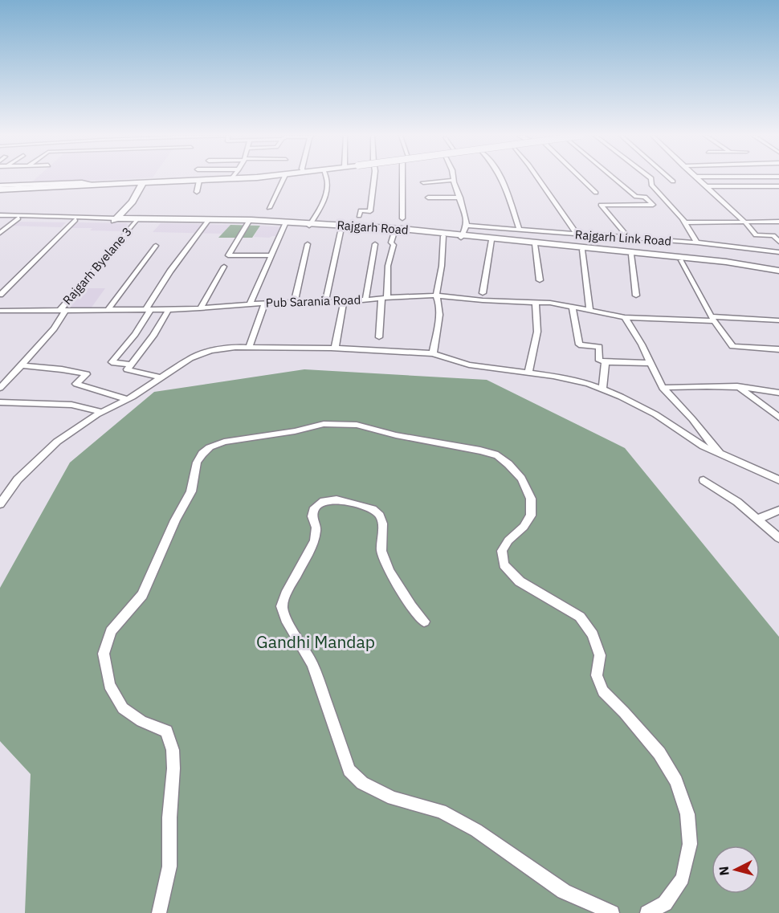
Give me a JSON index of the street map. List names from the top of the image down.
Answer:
{
  "streets": {
    "main road": ["Rajgarh Road"],
    "street": ["Rajgarh Link Road", "Rajgarh Byelane 3", "Pub Sarania Road"]
  },
  "crossings": [
    ["Rajgarh Road", "Rajgarh Byelane 3"],
    ["Rajgarh Byelane 3", "Pub Sarania Road"]
  ],
  "parks": ["Gandhi Mandap"],
  "north": "left"
}
